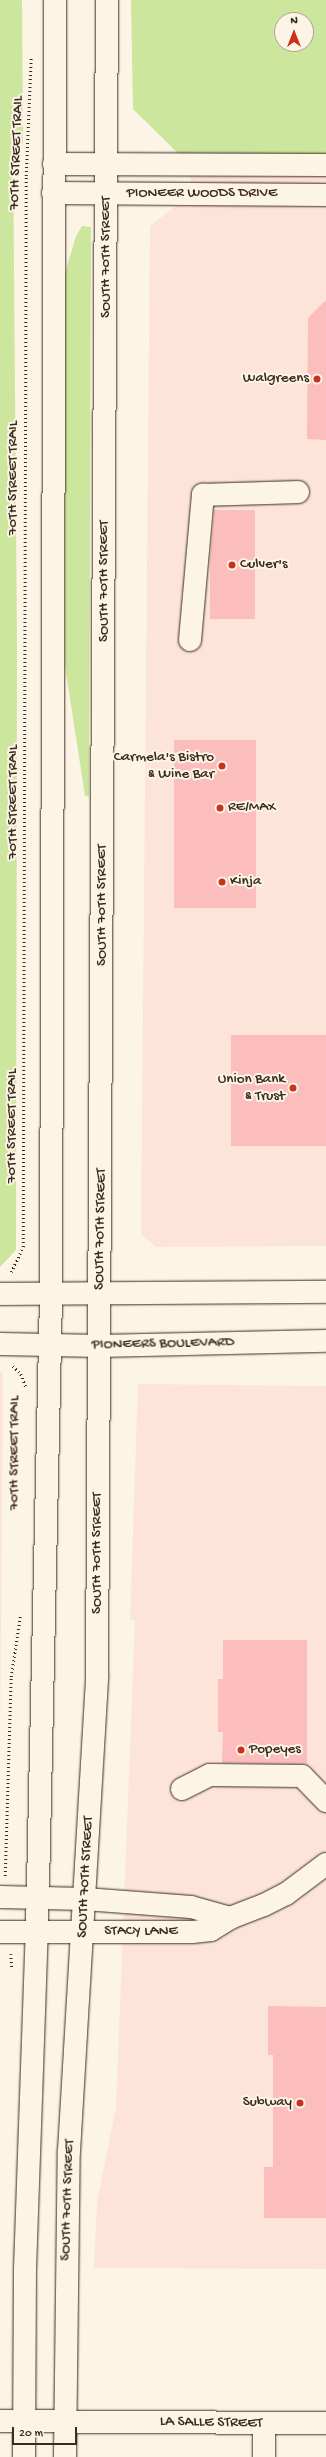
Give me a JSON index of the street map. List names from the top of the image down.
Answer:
{
  "streets": {
    "main road": [
      "PIONEER WOODS DRIVE",
      "SOUTH 70TH STREET",
      "PIONEERS BOULEVARD",
      "STACY LANE",
      "LA SALLE STREET"
    ],
    "path": ["70TH STREET TRAIL"]
  },
  "crossings": [
    ["70TH STREET TRAIL", "PIONEERS BOULEVARD"],
    ["PIONEER WOODS DRIVE", "SOUTH 70TH STREET"],
    ["SOUTH 70TH STREET", "PIONEERS BOULEVARD"],
    ["SOUTH 70TH STREET", "STACY LANE"],
    ["SOUTH 70TH STREET", "LA SALLE STREET"]
  ],
  "places": [
    "Walgreens",
    "Culver's",
    "Carmela's Bistro & Wine Bar",
    "RE/MAX",
    "Kinja",
    "Union Bank & Trust",
    "Popeyes",
    "Subway"
  ],
  "scale_bar": "20 m",
  "north": "top"
}
